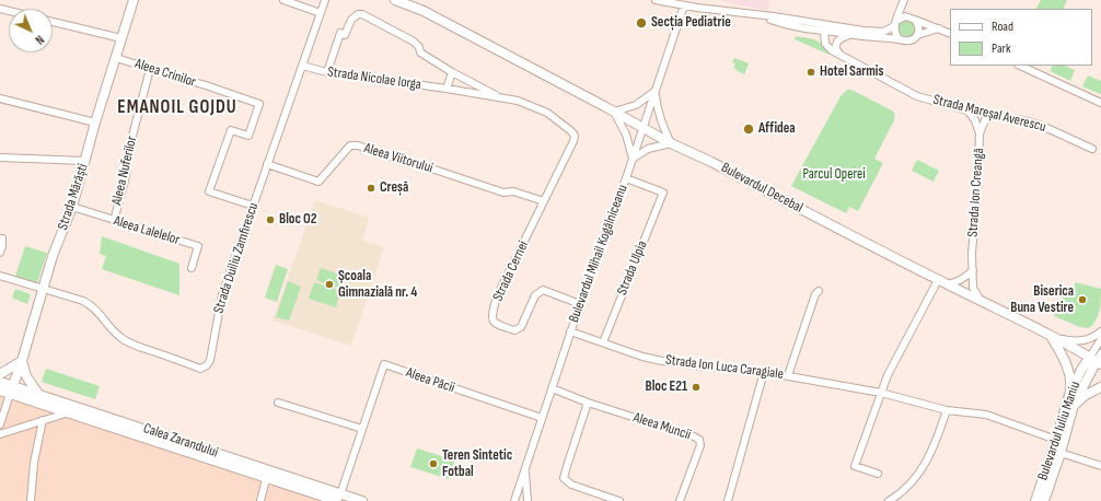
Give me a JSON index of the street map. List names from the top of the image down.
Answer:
{
  "streets": {
    "main road": [
      "Bulevardul Decebal",
      "Strada Mărăști",
      "Bulevardul Iuliu Maniu",
      "Calea Zarandului"
    ],
    "street": [
      "Aleea Crinilor",
      "Strada Nicolae Iorga",
      "Strada Mareșal Averescu",
      "Aleea Viitorului",
      "Aleea Nuferilor",
      "Strada Ion Creangă",
      "Aleea Lalelelor",
      "Bulevardul Mihail Kogălniceanu",
      "Strada Duiliu Zamfirescu",
      "Strada Ulpia",
      "Strada Cernei",
      "Strada Ion Luca Caragiale",
      "Aleea Păcii",
      "Aleea Muncii"
    ]
  },
  "crossings": [
    ["Aleea Crinilor", "Aleea Nuferilor"],
    ["Aleea Crinilor", "Strada Mărăști"],
    ["Aleea Crinilor", "Strada Duiliu Zamfirescu"],
    ["Strada Nicolae Iorga", "Strada Duiliu Zamfirescu"],
    ["Strada Nicolae Iorga", "Strada Cernei"],
    ["Strada Mareșal Averescu", "Strada Ion Creangă"],
    ["Aleea Viitorului", "Strada Duiliu Zamfirescu"],
    ["Aleea Viitorului", "Strada Cernei"],
    ["Aleea Nuferilor", "Aleea Lalelelor"],
    ["Bulevardul Decebal", "Strada Ion Creangă"],
    ["Bulevardul Decebal", "Bulevardul Mihail Kogălniceanu"],
    ["Bulevardul Decebal", "Bulevardul Iuliu Maniu"],
    ["Strada Mărăști", "Aleea Lalelelor"],
    ["Strada Mărăști", "Strada Duiliu Zamfirescu"],
    ["Strada Mărăști", "Calea Zarandului"],
    ["Bulevardul Mihail Kogălniceanu", "Strada Ulpia"],
    ["Bulevardul Mihail Kogălniceanu", "Strada Cernei"],
    ["Bulevardul Mihail Kogălniceanu", "Strada Ion Luca Caragiale"],
    ["Bulevardul Mihail Kogălniceanu", "Aleea Păcii"],
    ["Bulevardul Mihail Kogălniceanu", "Aleea Muncii"],
    ["Strada Ulpia", "Strada Ion Luca Caragiale"],
    ["Strada Ion Luca Caragiale", "Bulevardul Iuliu Maniu"],
    ["Aleea Păcii", "Calea Zarandului"]
  ],
  "districts": ["EMANOIL GOJDU"],
  "parks": ["Parcul Operei"],
  "places": [
    "Secția Pediatrie",
    "Hotel Sarmis",
    "Affidea",
    "Creșă",
    "Bloc O2",
    "Școala Gimnazială nr. 4",
    "Biserica Buna Vestire",
    "Bloc E21",
    "Teren Sintetic Fotbal"
  ],
  "legend": ["Road", "Park"],
  "north": "bottom right"
}
